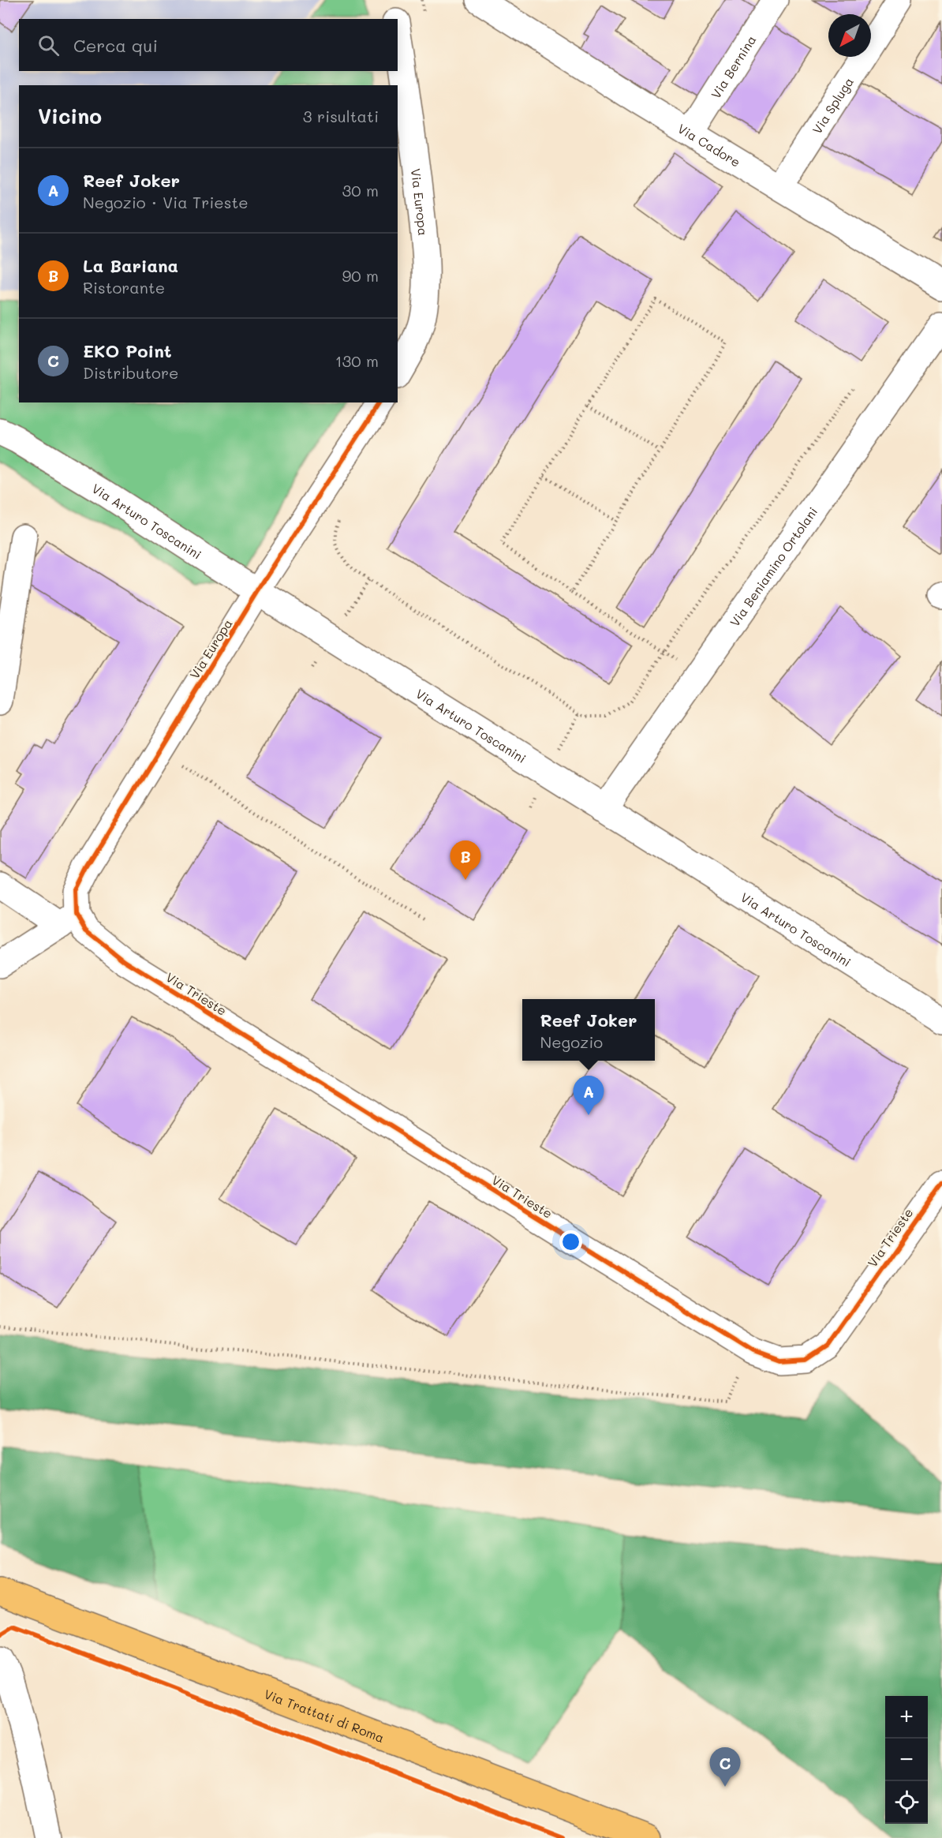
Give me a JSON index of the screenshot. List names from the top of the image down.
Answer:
{
  "streets": {
    "main road": ["Via Trattati di Roma"],
    "street": [
      "Via Bernina",
      "Via Spluga",
      "Via Cadore",
      "Via Europa",
      "Via Arturo Toscanini",
      "Via Beniamino Ortolani",
      "Via Trieste"
    ]
  },
  "crossings": [
    ["Via Bernina", "Via Cadore"],
    ["Via Spluga", "Via Cadore"],
    ["Via Europa", "Via Arturo Toscanini"],
    ["Via Europa", "Via Trieste"],
    ["Via Arturo Toscanini", "Via Beniamino Ortolani"]
  ],
  "north": "bottom left",
  "page": {
    "search": "Cerca qui",
    "heading": ["Vicino", "3 risultati"],
    "list": [
      {
        "mark": "A",
        "name": "Reef Joker",
        "note": "Negozio · Via Trieste",
        "value": "30 m"
      },
      {
        "mark": "B",
        "name": "La Bariana",
        "note": "Ristorante",
        "value": "90 m"
      },
      {
        "mark": "C",
        "name": "EKO Point",
        "note": "Distributore",
        "value": "130 m"
      }
    ],
    "pins": ["B", "A", "C"],
    "popup": ["Reef Joker", "Negozio"],
    "map_buttons": ["+", "−"]
  }
}
